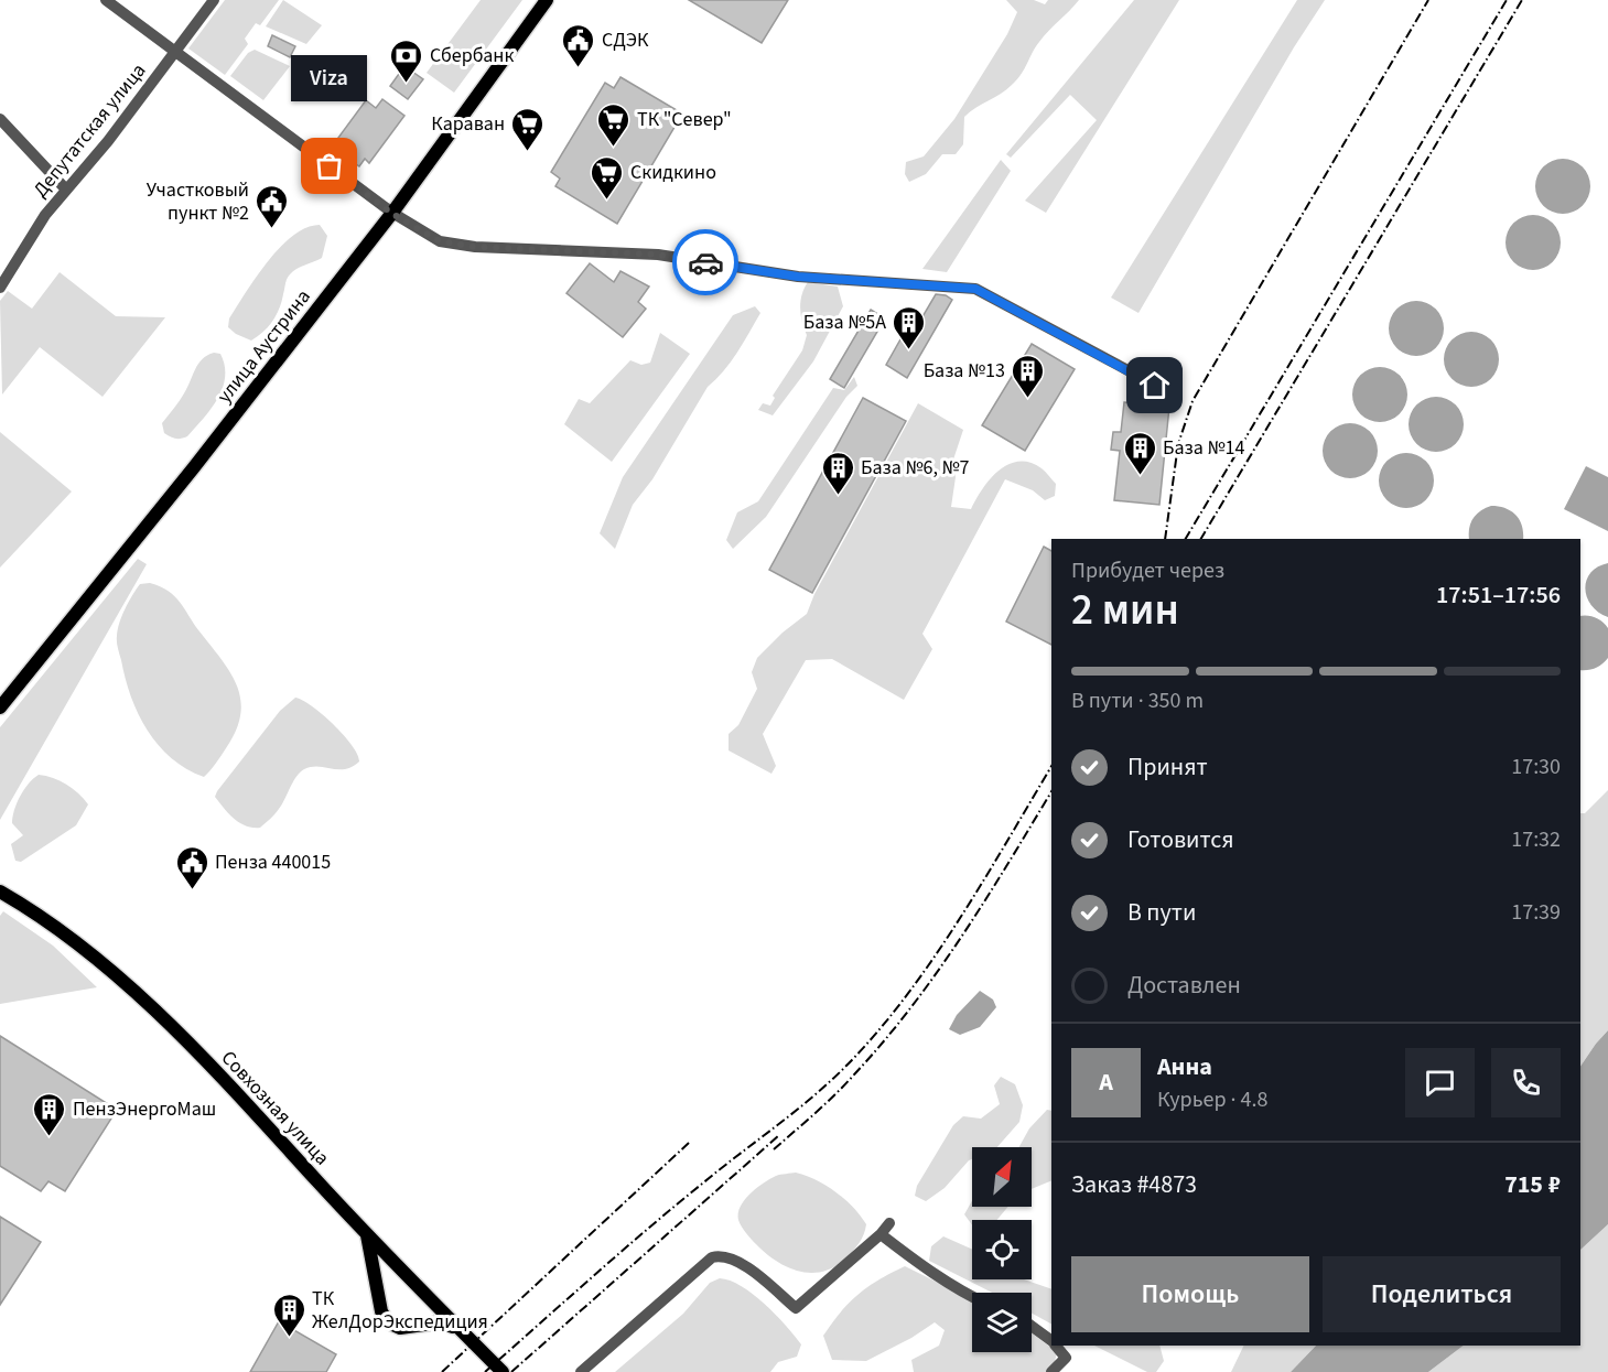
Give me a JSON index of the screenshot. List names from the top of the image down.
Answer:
{
  "streets": {
    "main road": ["улица Аустрина", "Совхозная улица"],
    "street": ["Депутатская улица"]
  },
  "places": {
    "public building": ["СДЭК", "Участковый пункт №2", "Пенза 440015"],
    "bank": ["Сбербанк"],
    "supermarket": ["ТК \"Север\"", "Караван", "Скидкино"],
    "other": ["Viza"],
    "building": [
      "База №5А",
      "База №13",
      "База №14",
      "База №6, №7",
      "ПензЭнергоМаш",
      "ТК ЖелДорЭкспедиция"
    ]
  },
  "north": "top right",
  "page": {
    "bubble": "Viza",
    "heading": ["2 мин", "Прибудет через", "17:51–17:56"],
    "panel": [
      "Анна",
      "Курьер · 4.8",
      "Заказ #4873",
      "715 ₽"
    ],
    "bar": "В пути · 350 m",
    "list": [
      ["Принят", "17:30"],
      ["Готовится", "17:32"],
      ["В пути", "17:39"],
      "Доставлен"
    ],
    "round": "А",
    "buttons": ["Помощь", "Поделиться"]
  }
}
